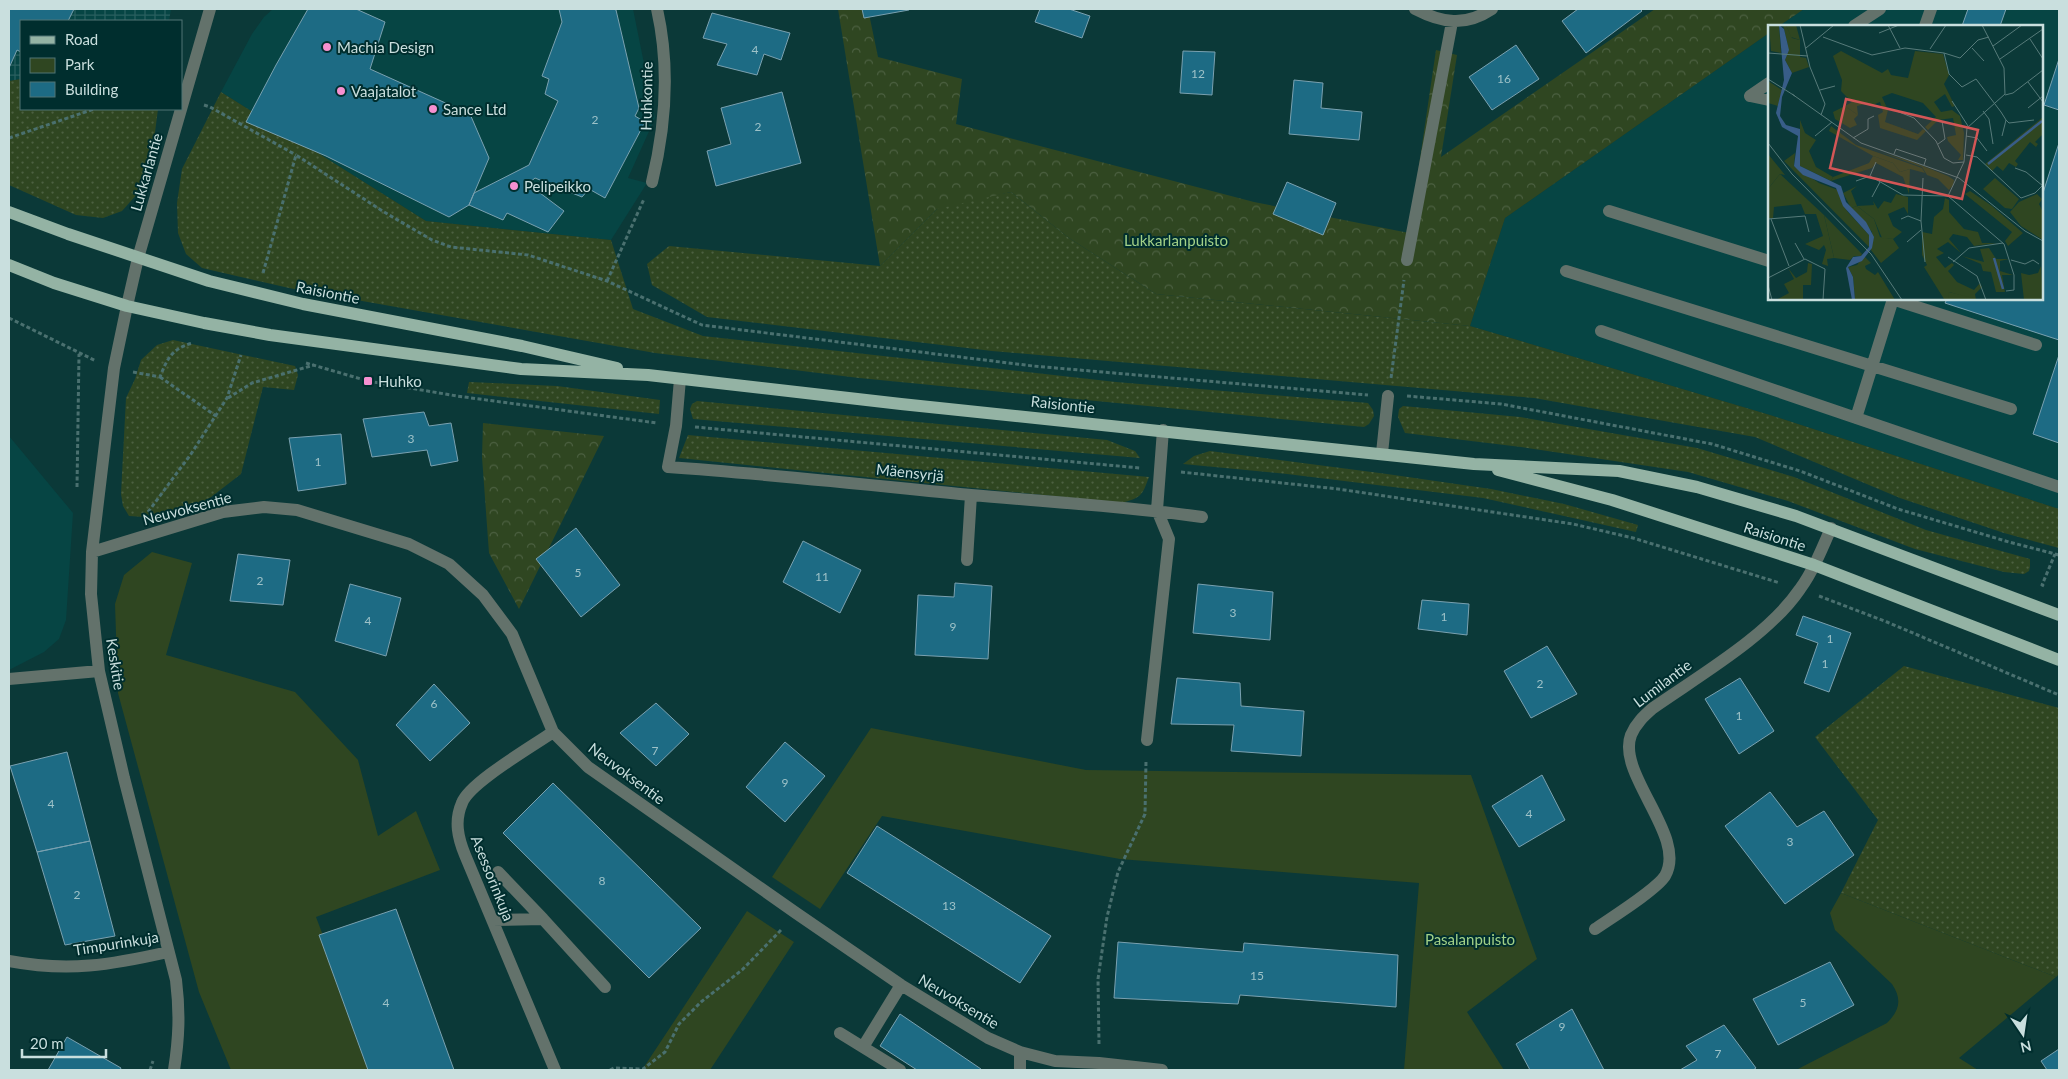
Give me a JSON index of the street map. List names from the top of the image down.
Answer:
{
  "streets": {
    "main road": ["Raisiontie"],
    "street": [
      "Huhkontie",
      "Lukkarlantie",
      "Mäensyrjä",
      "Neuvoksentie",
      "Keskitie",
      "Lumilantie",
      "Asessorinkuja",
      "Timpurinkuja"
    ]
  },
  "crossings": [
    ["Lukkarlantie", "Raisiontie"],
    ["Lukkarlantie", "Keskitie"],
    ["Raisiontie", "Mäensyrjä"],
    ["Raisiontie", "Keskitie"],
    ["Raisiontie", "Lumilantie"],
    ["Neuvoksentie", "Keskitie"],
    ["Neuvoksentie", "Asessorinkuja"],
    ["Keskitie", "Timpurinkuja"]
  ],
  "parks": ["Lukkarlanpuisto", "Pasalanpuisto"],
  "places": {
    "other": [
      "Machia Design",
      "Vaajatalot",
      "Sance Ltd",
      "Pelipeikko"
    ],
    "transit": ["Huhko"]
  },
  "house_numbers": [
    "4",
    "12",
    "16",
    "2",
    "2",
    "3",
    "1",
    "5",
    "11",
    "2",
    "3",
    "1",
    "4",
    "9",
    "1",
    "1",
    "2",
    "6",
    "1",
    "7",
    "9",
    "4",
    "4",
    "3",
    "8",
    "2",
    "13",
    "15",
    "4",
    "5",
    "9",
    "7"
  ],
  "legend": ["Road", "Park", "Building"],
  "scale_bar": "20 m",
  "north": "bottom"
}
